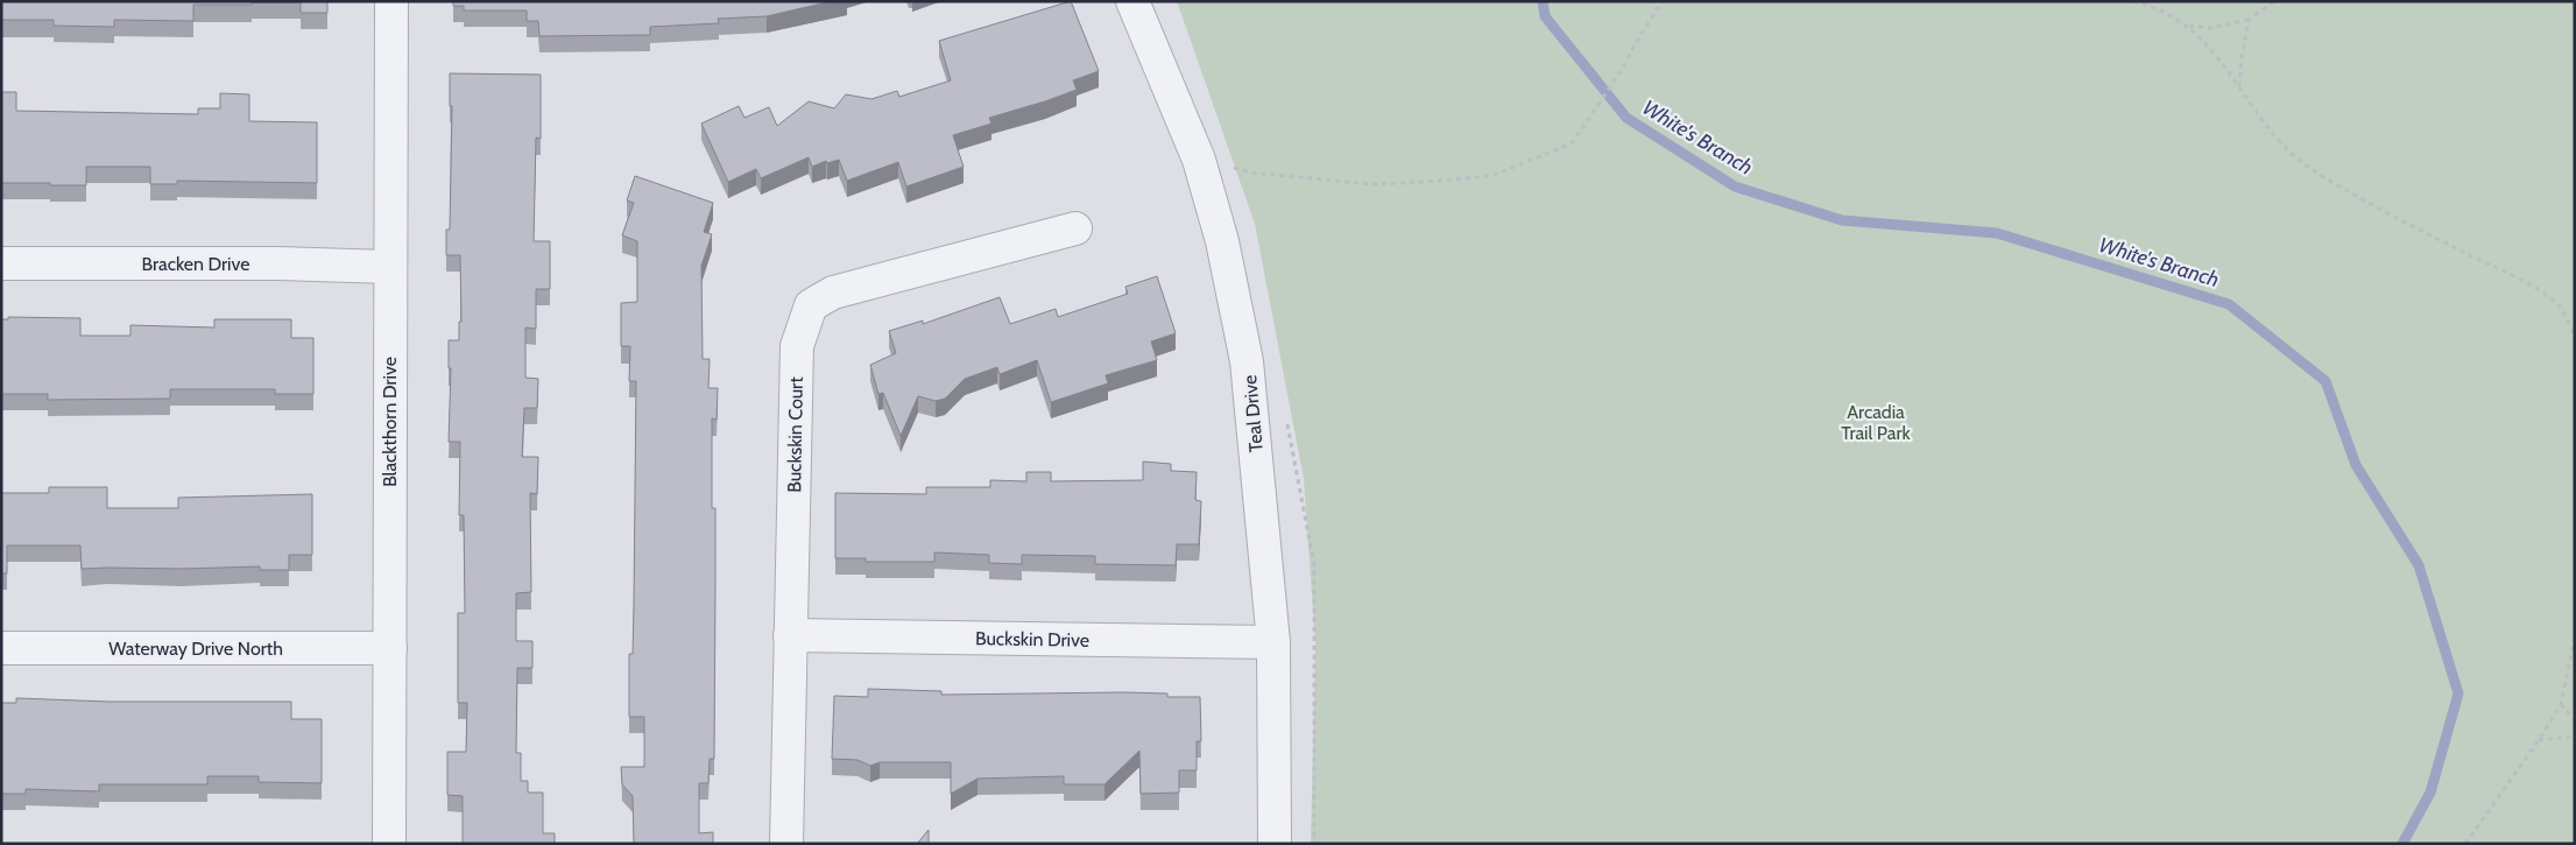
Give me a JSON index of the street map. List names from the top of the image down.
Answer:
{
  "streets": {
    "street": [
      "Bracken Drive",
      "Teal Drive",
      "Blackthorn Drive",
      "Buckskin Court",
      "Buckskin Drive",
      "Waterway Drive North"
    ]
  },
  "crossings": [
    ["Bracken Drive", "Blackthorn Drive"],
    ["Teal Drive", "Buckskin Drive"],
    ["Blackthorn Drive", "Waterway Drive North"],
    ["Buckskin Court", "Buckskin Drive"]
  ],
  "water": ["White's Branch"],
  "parks": ["Arcadia Trail Park"]
}
